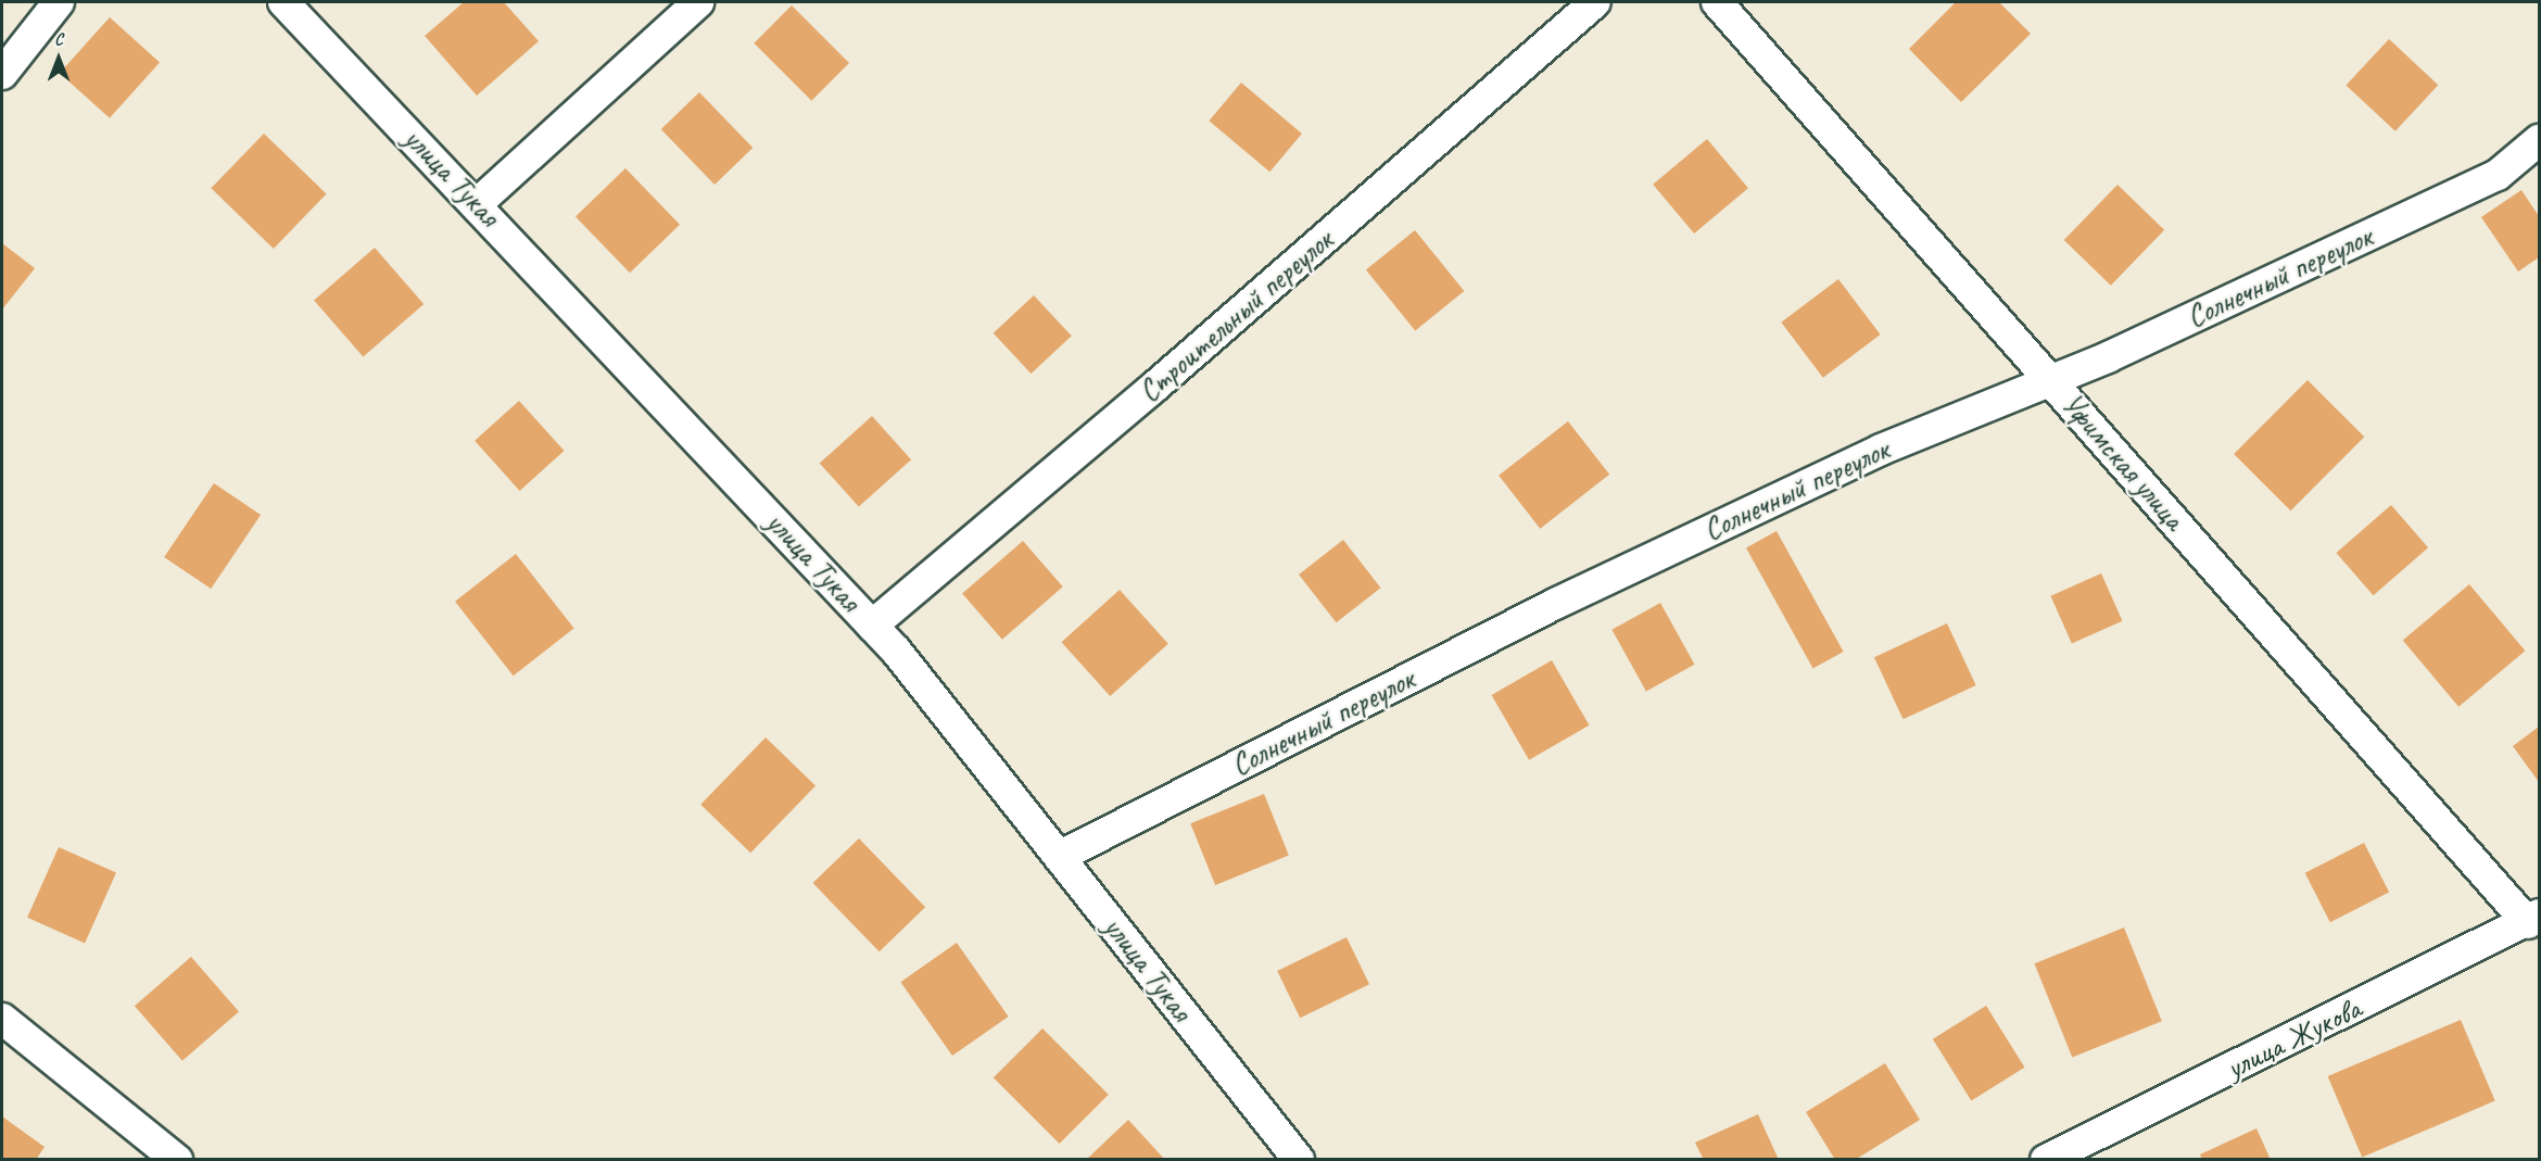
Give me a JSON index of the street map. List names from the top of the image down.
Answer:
{
  "streets": {
    "street": [
      "улица Тукая",
      "Солнечный переулок",
      "Строительный переулок",
      "Уфимская улица",
      "улица Жукова"
    ]
  },
  "crossings": [
    ["улица Тукая", "Солнечный переулок"],
    ["улица Тукая", "Строительный переулок"],
    ["Солнечный переулок", "Уфимская улица"],
    ["Уфимская улица", "улица Жукова"]
  ],
  "north": "top"
}
